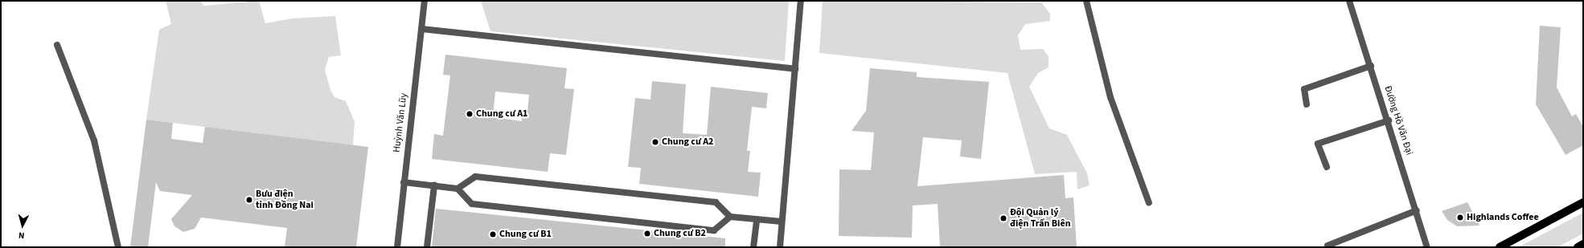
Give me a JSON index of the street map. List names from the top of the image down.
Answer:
{
  "streets": {
    "street": ["Đường Hồ Văn Đại", "Huỳnh Văn Lũy"]
  },
  "places": [
    "Chung cư A1",
    "Chung cư A2",
    "Bưu điện tỉnh Đồng Nai",
    "Highlands Coffee",
    "Đội Quản lý điện Trấn Biên",
    "Chung cư B2",
    "Chung cư B1"
  ],
  "north": "bottom"
}
